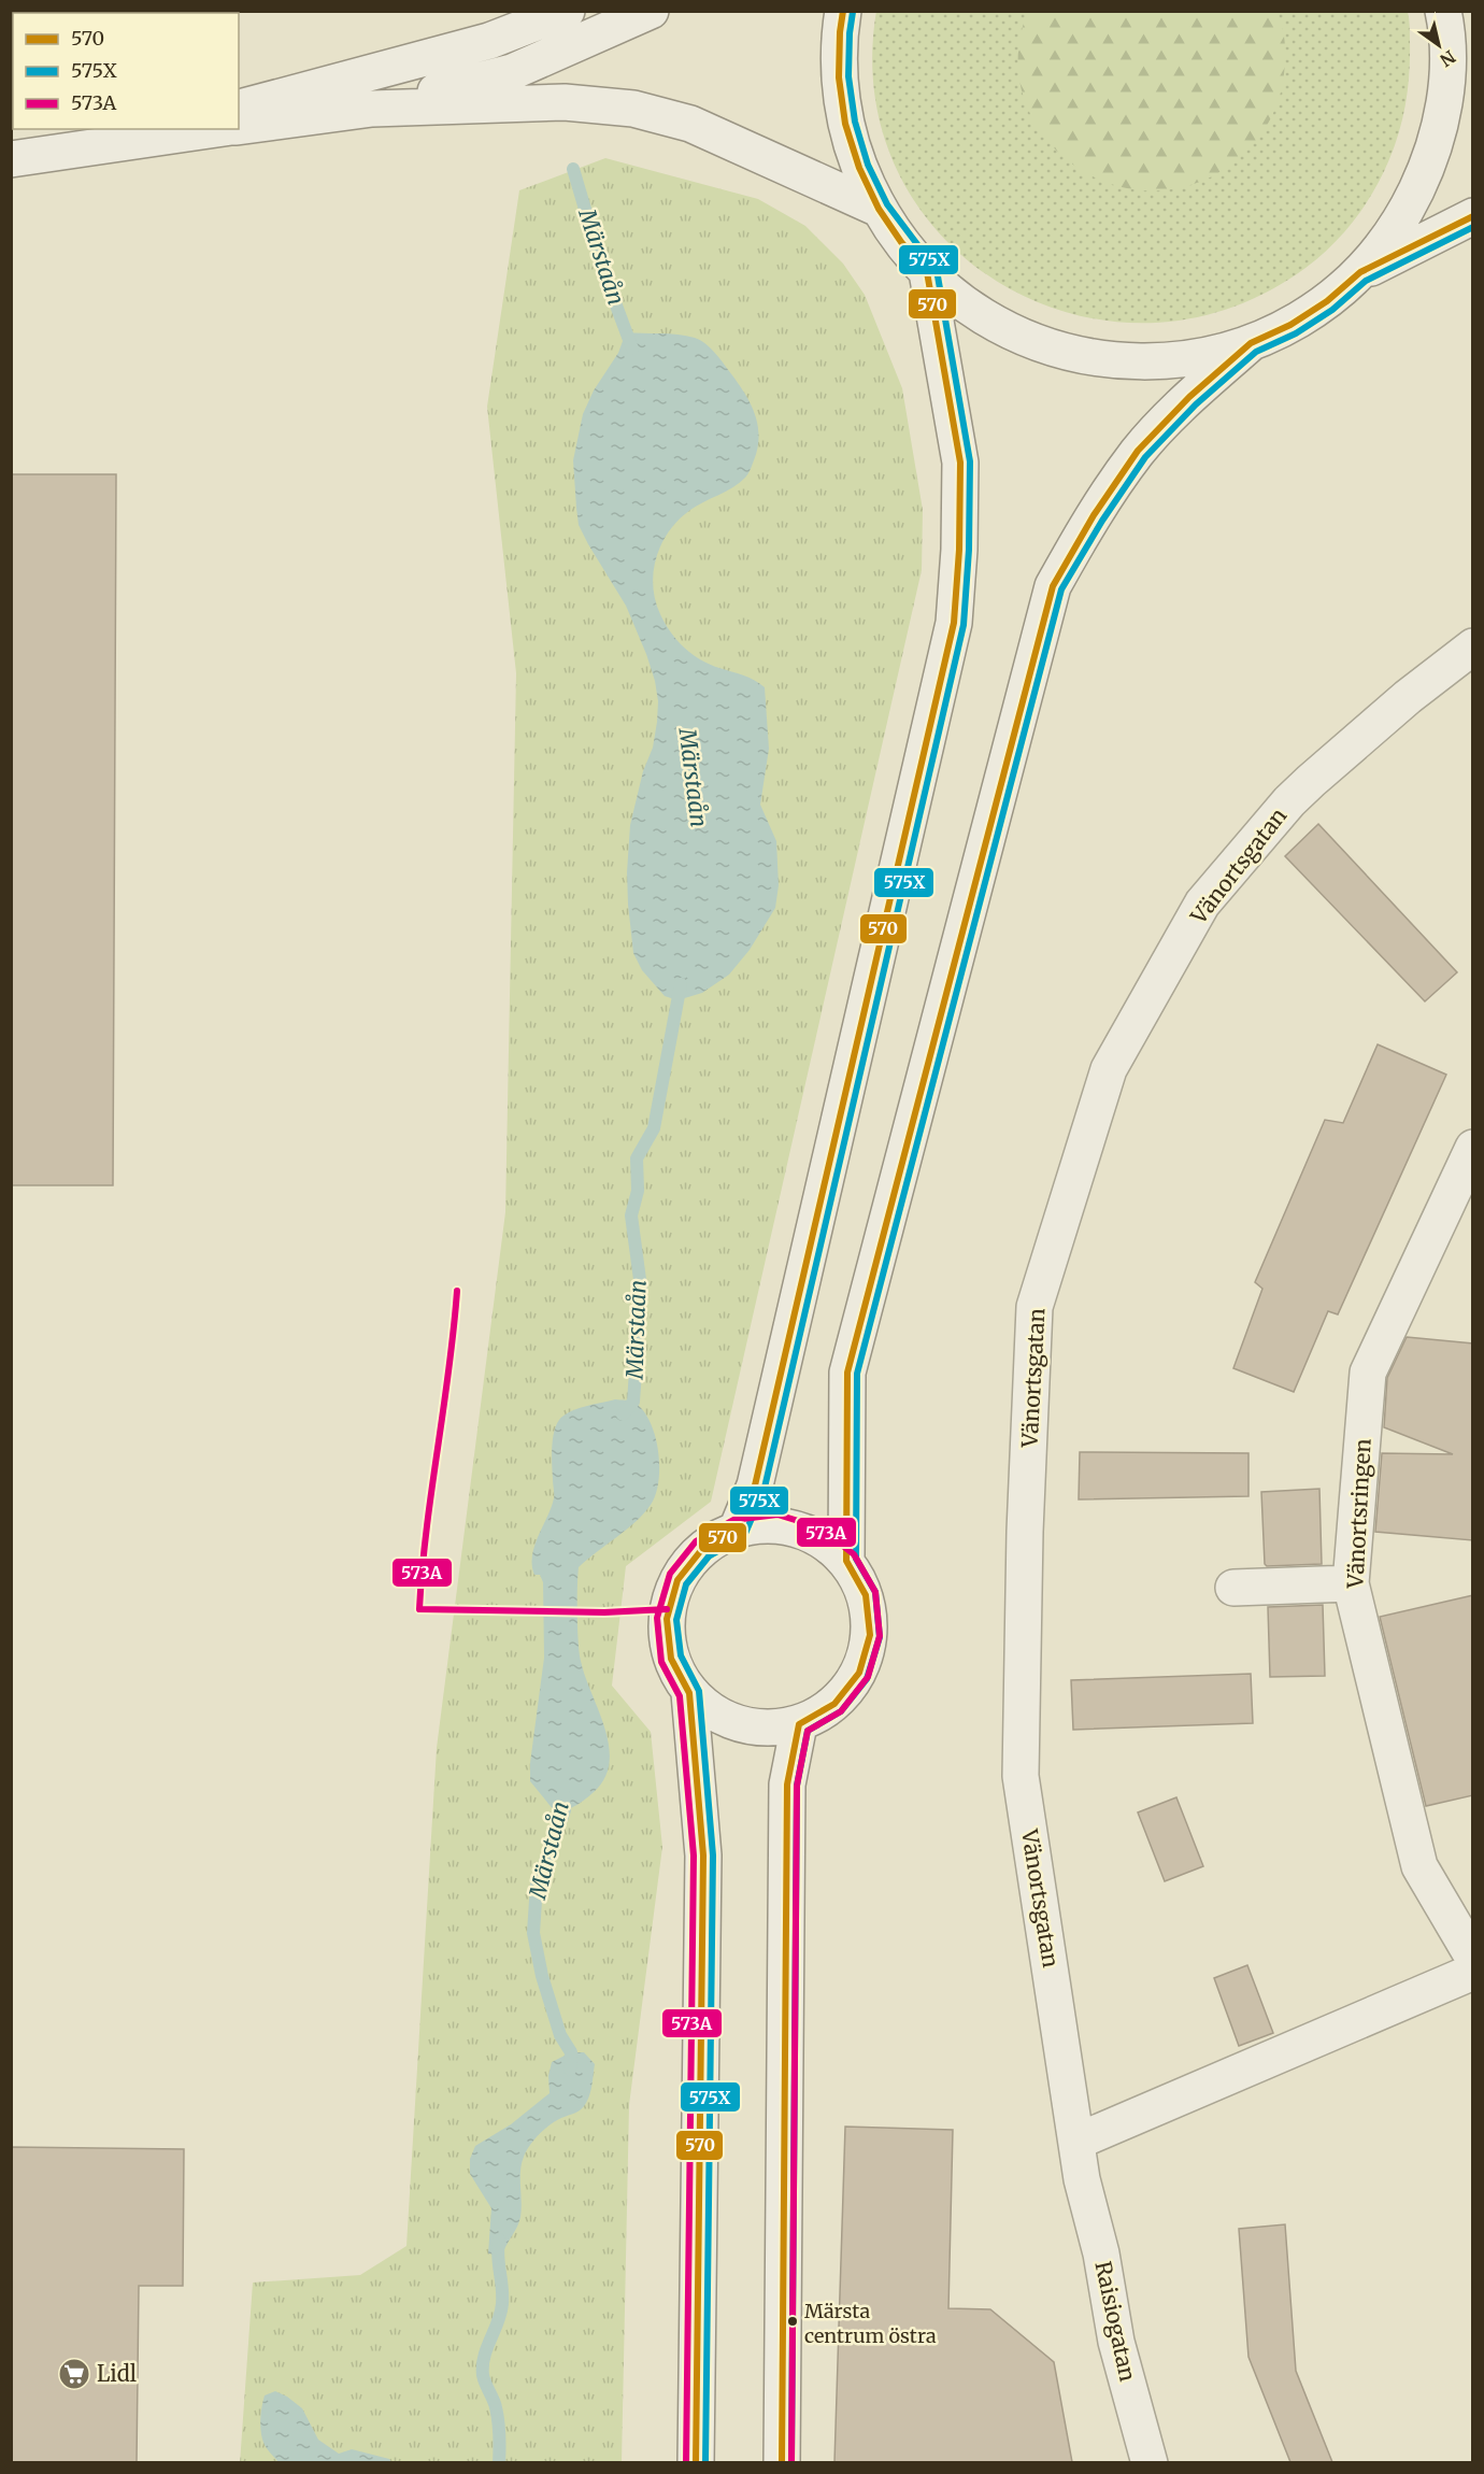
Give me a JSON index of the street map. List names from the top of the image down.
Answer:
{
  "streets": {
    "street": ["Vänortsgatan", "Vänortsringen", "Raisiogatan"]
  },
  "crossings": [
    ["Vänortsgatan", "Raisiogatan"]
  ],
  "water": ["Märstaån"],
  "places": {
    "other": ["Märsta centrum östra"],
    "supermarket": ["Lidl"]
  },
  "lines": ["transit line 570", "transit line 575X", "transit line 573A"],
  "legend": ["570", "575X", "573A"],
  "north": "bottom right"
}
